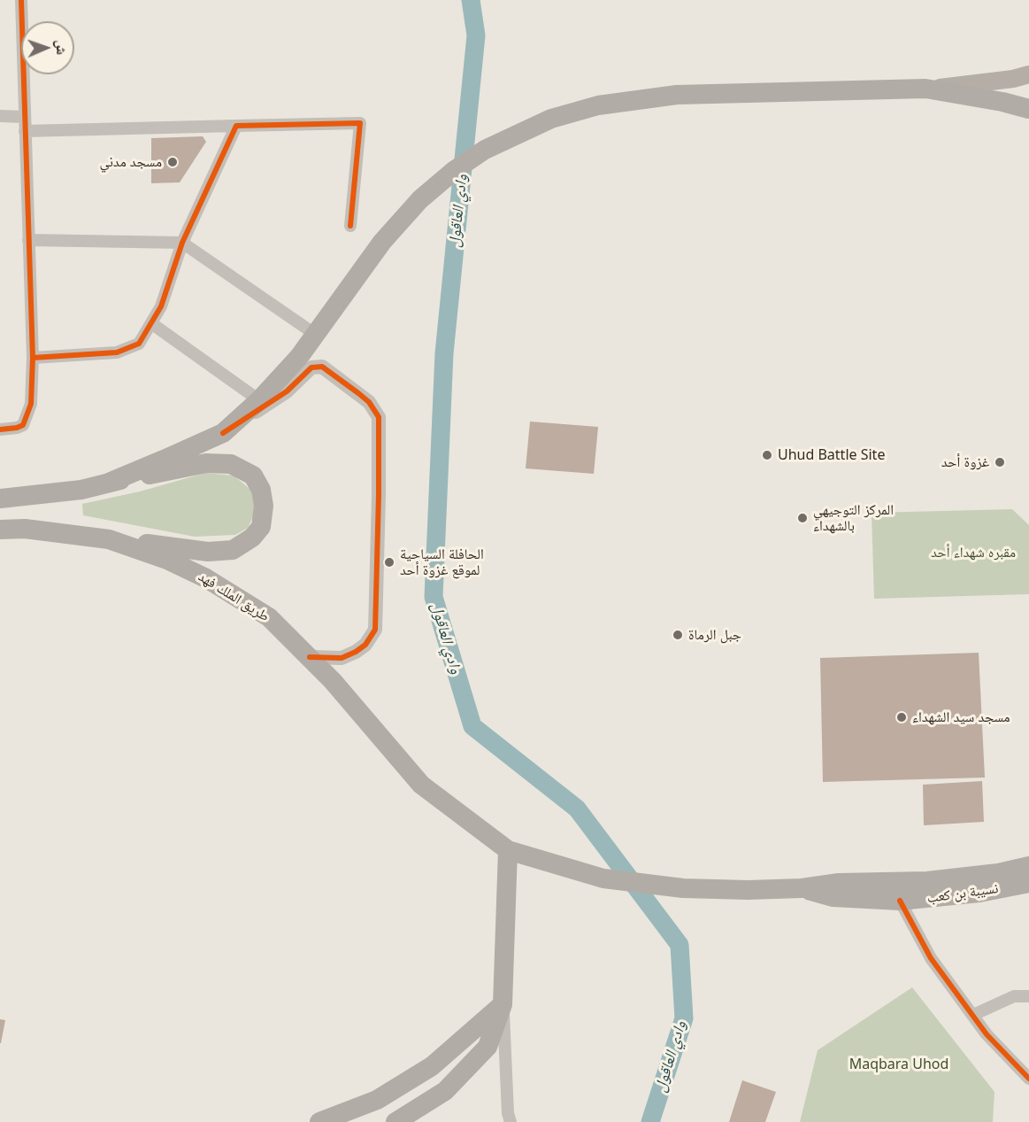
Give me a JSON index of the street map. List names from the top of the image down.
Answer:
{
  "streets": {
    "main road": ["طريق الملك فهد", "نسيبة بن كعب"]
  },
  "crossings": [
    ["طريق الملك فهد", "نسيبة بن كعب"]
  ],
  "water": ["وادي العاقول"],
  "parks": ["مقبره شهداء أحد", "Maqbara Uhod"],
  "places": [
    "مسجد مدني",
    "Uhud Battle Site",
    "غزوة أحد",
    "المركز التوجيهي بالشهداء",
    "الحافلة السياحية لموقع غزوة أحد",
    "جبل الرماة",
    "مسجد سيد الشهداء"
  ],
  "north": "right"
}
